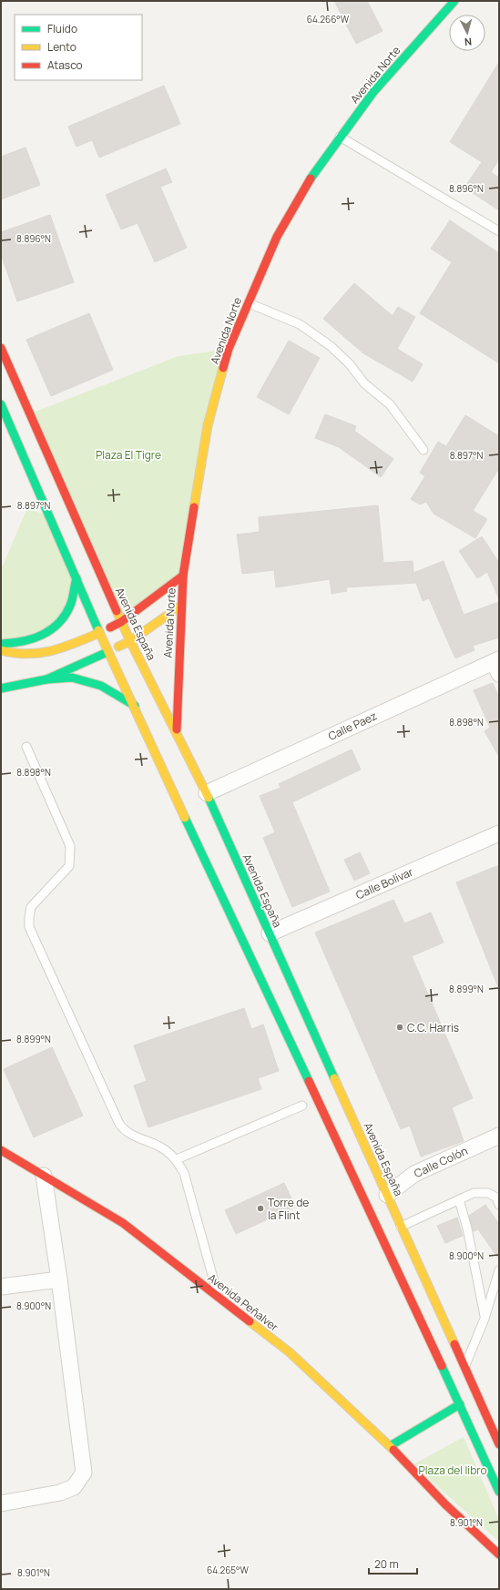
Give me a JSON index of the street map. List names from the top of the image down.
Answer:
{
  "streets": {
    "main road": ["Avenida Norte", "Avenida España", "Avenida Peñalver"],
    "street": ["Calle Paez", "Calle Bolívar", "Calle Colón"]
  },
  "crossings": [
    ["Avenida Norte", "Avenida España"],
    ["Avenida España", "Calle Paez"],
    ["Avenida España", "Calle Bolívar"],
    ["Avenida España", "Calle Colón"]
  ],
  "parks": ["Plaza El Tigre", "Plaza del libro"],
  "places": ["C.C. Harris", "Torre de la Flint"],
  "legend": ["Fluido", "Lento", "Atasco"],
  "scale_bar": "20 m",
  "north": "bottom",
  "coordinates": [
    "64.266°W",
    "8.896°N",
    "8.897°N",
    "8.898°N",
    "8.899°N",
    "8.900°N",
    "8.901°N",
    "64.265°W"
  ]
}
